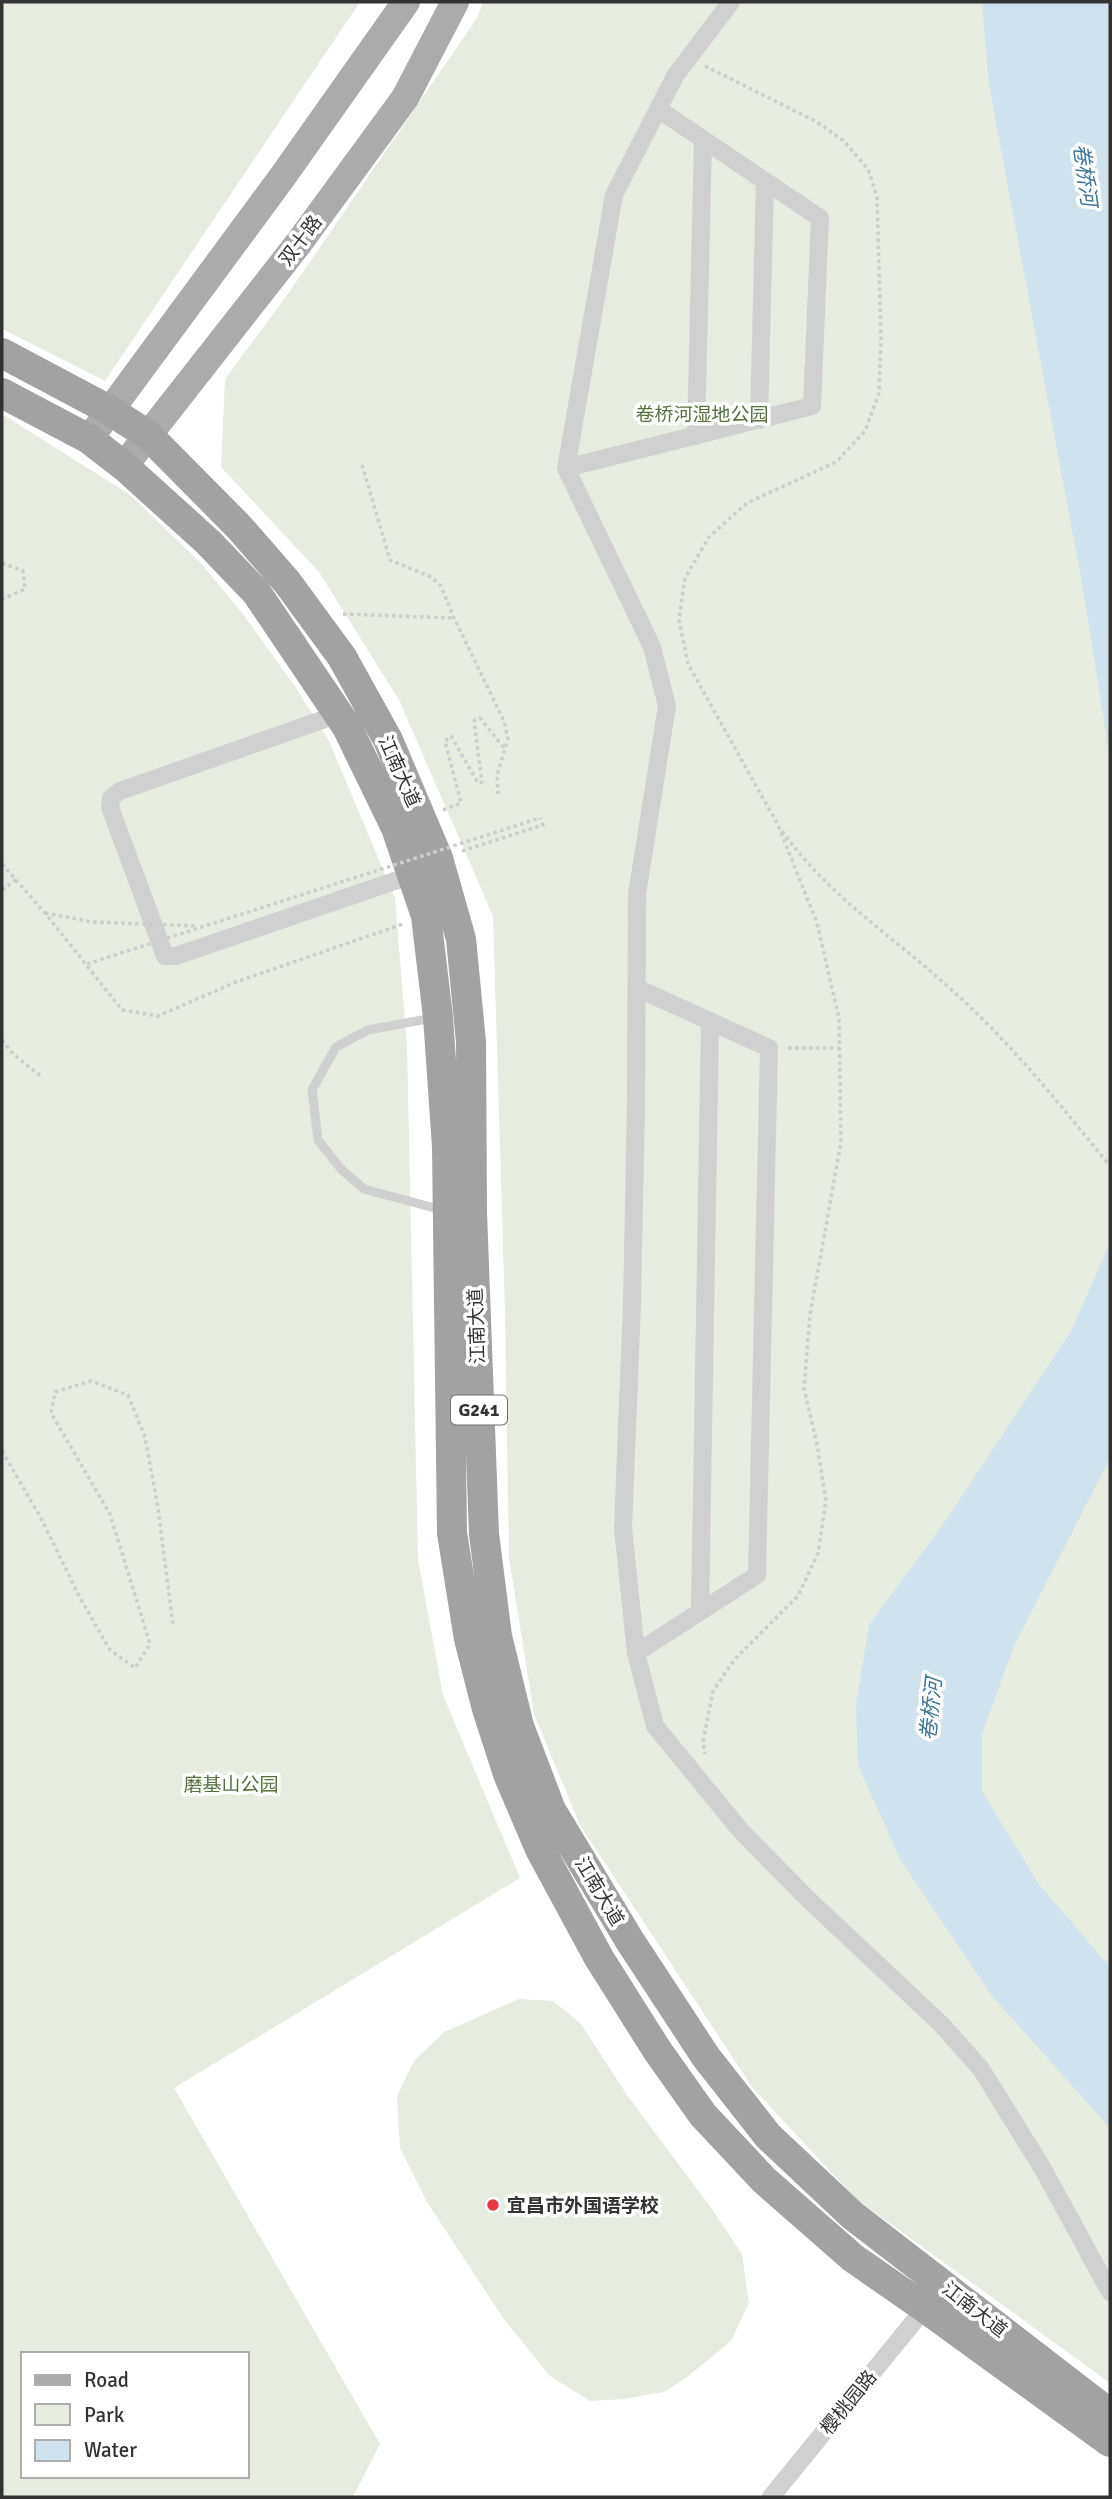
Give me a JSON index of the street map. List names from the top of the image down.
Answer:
{
  "streets": {
    "highway": ["江南大道", "G241"],
    "main road": ["双十路"],
    "street": ["樱桃园路"]
  },
  "crossings": [
    ["双十路", "江南大道"],
    ["江南大道", "樱桃园路"]
  ],
  "water": ["卷桥河"],
  "parks": ["卷桥河湿地公园", "磨基山公园"],
  "places": ["宜昌市外国语学校"],
  "legend": ["Road", "Park", "Water"]
}
